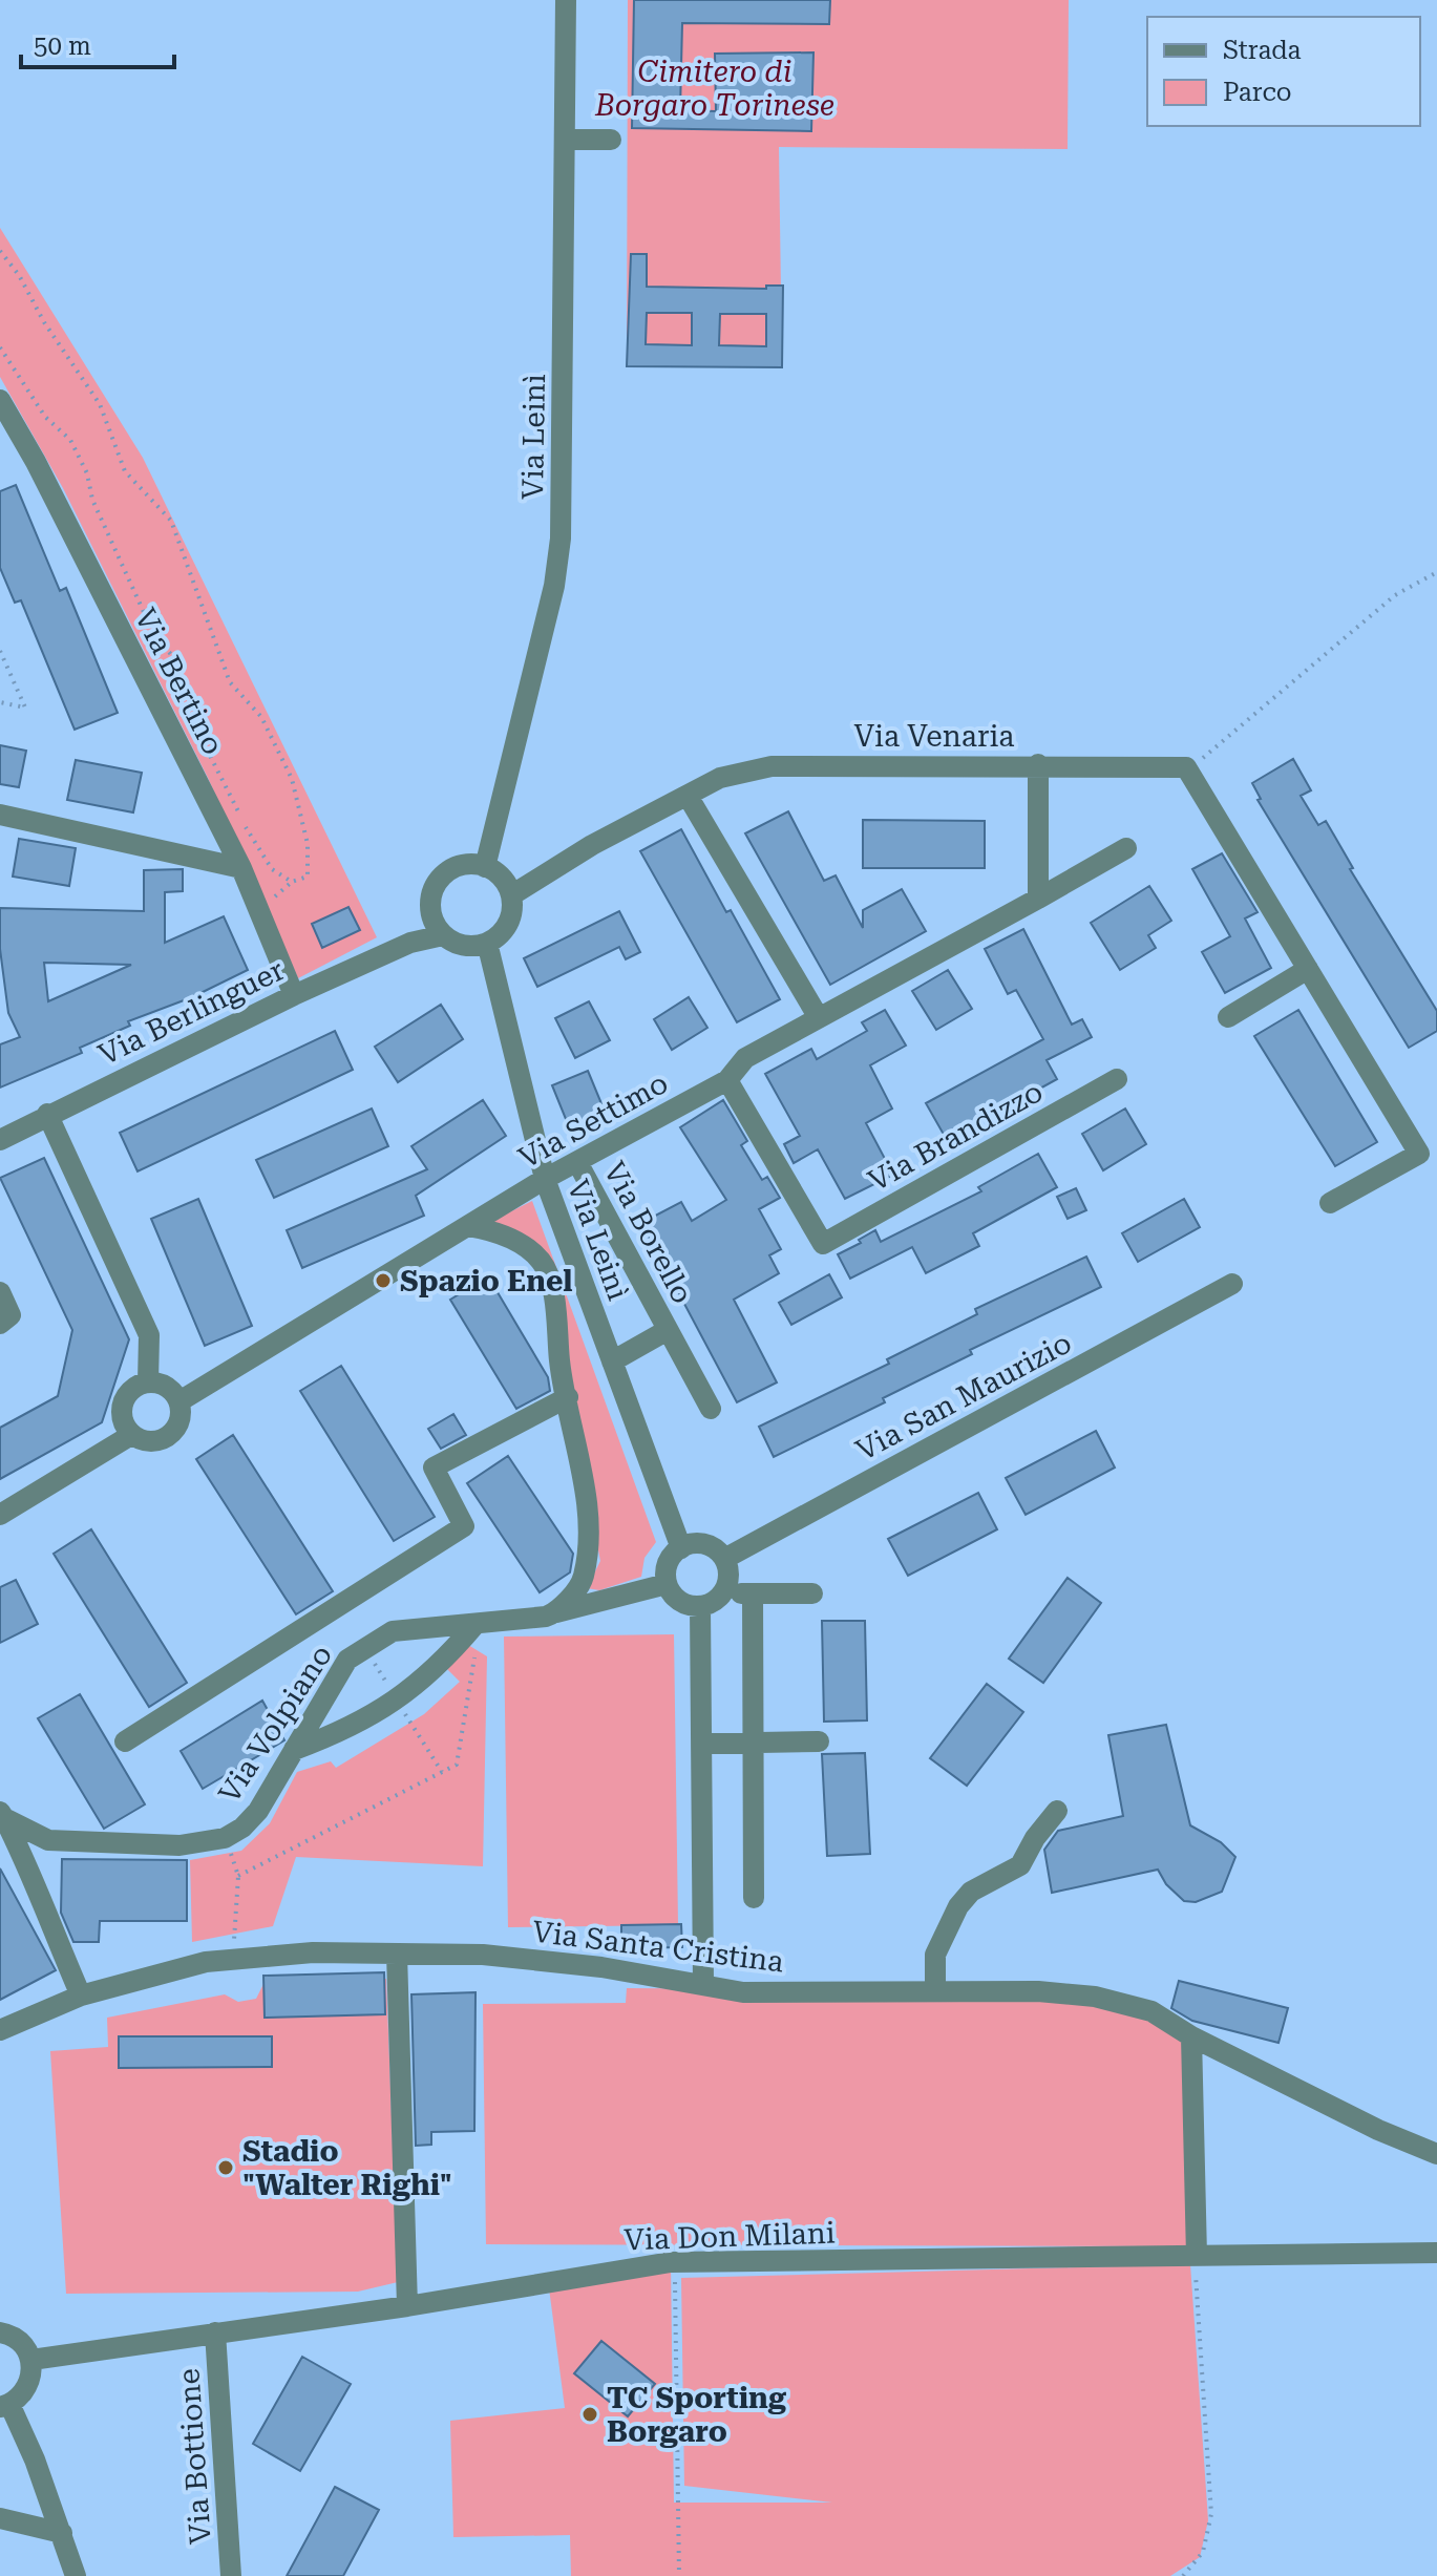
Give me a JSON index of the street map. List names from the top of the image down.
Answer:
{
  "streets": {
    "street": [
      "Via Leinì",
      "Via Bertino",
      "Via Venaria",
      "Via Berlinguer",
      "Via Settimo",
      "Via Brandizzo",
      "Via Borello",
      "Via San Maurizio",
      "Via Volpiano",
      "Via Santa Cristina",
      "Via Don Milani",
      "Via Bottione"
    ]
  },
  "crossings": [
    ["Via Leinì", "Via Venaria"],
    ["Via Leinì", "Via Berlinguer"],
    ["Via Leinì", "Via Settimo"],
    ["Via Leinì", "Via Borello"],
    ["Via Leinì", "Via San Maurizio"],
    ["Via Leinì", "Via Volpiano"],
    ["Via Bertino", "Via Berlinguer"],
    ["Via Venaria", "Via Berlinguer"],
    ["Via Settimo", "Via Brandizzo"],
    ["Via Settimo", "Via Borello"],
    ["Via San Maurizio", "Via Volpiano"],
    ["Via Don Milani", "Via Bottione"]
  ],
  "parks": ["Cimitero di Borgaro Torinese"],
  "places": ["Spazio Enel", "Stadio \"Walter Righi\"", "TC Sporting Borgaro"],
  "legend": ["Strada", "Parco"],
  "scale_bar": "50 m"
}
